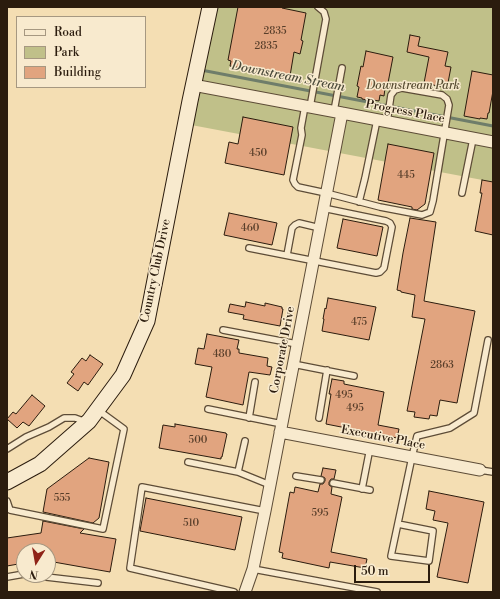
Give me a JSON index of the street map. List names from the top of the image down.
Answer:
{
  "streets": {
    "street": [
      "Progress Place",
      "Country Club Drive",
      "Corporate Drive",
      "Executive Place"
    ]
  },
  "crossings": [
    ["Progress Place", "Country Club Drive"],
    ["Progress Place", "Corporate Drive"],
    ["Corporate Drive", "Executive Place"]
  ],
  "water": ["Downstream Stream"],
  "parks": ["Downstream Park"],
  "house_numbers": [
    "2835",
    "2835",
    "450",
    "445",
    "460",
    "475",
    "480",
    "2863",
    "495",
    "495",
    "500",
    "555",
    "595",
    "510"
  ],
  "legend": ["Road", "Park", "Building"],
  "scale_bar": "50 m",
  "north": "bottom"
}
